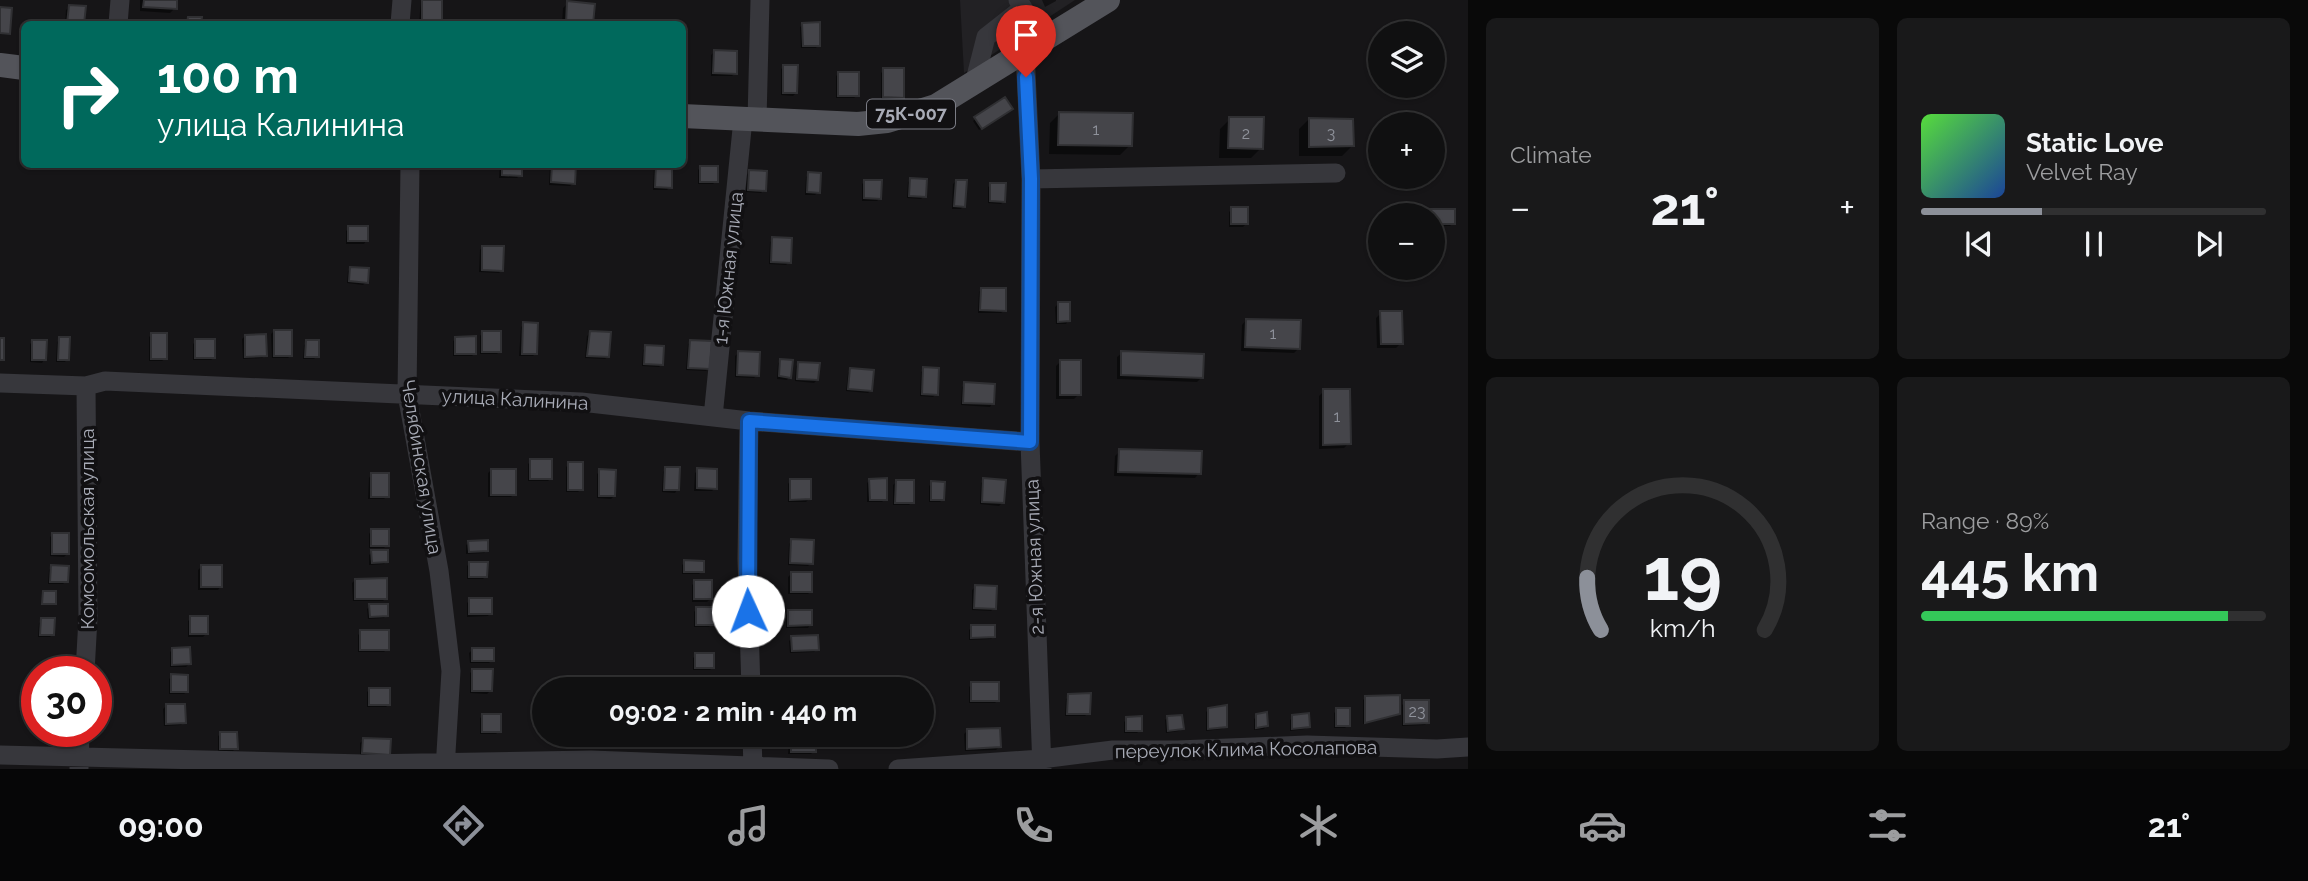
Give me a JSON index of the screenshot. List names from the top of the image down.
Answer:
{
  "streets": {
    "main road": ["75К-007"],
    "street": [
      "1-я Южная улица",
      "улица Калинина",
      "Челябинская улица",
      "Комсомольская улица",
      "2-я Южная улица",
      "переулок Клима Косолапова"
    ]
  },
  "crossings": [
    ["75К-007", "1-я Южная улица"],
    ["75К-007", "2-я Южная улица"],
    ["1-я Южная улица", "улица Калинина"],
    ["улица Калинина", "Челябинская улица"],
    ["улица Калинина", "Комсомольская улица"],
    ["улица Калинина", "2-я Южная улица"],
    ["2-я Южная улица", "переулок Клима Косолапова"]
  ],
  "house_numbers": [
    "1",
    "2",
    "3",
    "1",
    "1",
    "23"
  ],
  "page": {
    "tile": [
      "Climate",
      ["Range · 89%", "445 km"]
    ],
    "map_buttons": ["+", "−"],
    "turn": ["100 m", "улица Калинина"],
    "song": ["Static Love", "Velvet Ray"],
    "heat": ["−", "21°", "+"],
    "limit": "30",
    "trip": "09:02 · 2 min · 440 m",
    "tabs": ["09:00", "21°"],
    "gauge": ["19", "km/h"]
  }
}
